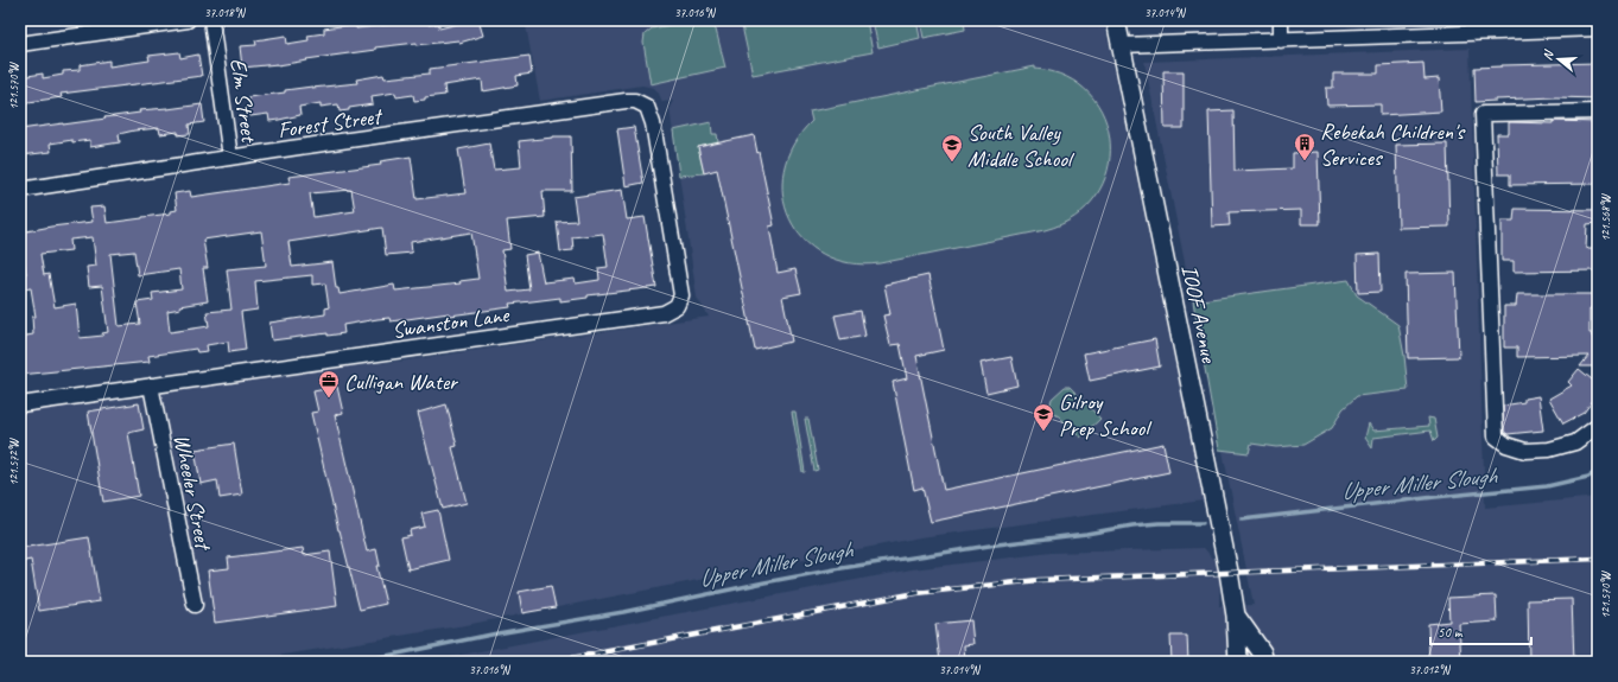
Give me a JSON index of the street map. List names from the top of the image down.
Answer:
{
  "streets": {
    "street": [
      "Elm Street",
      "Forest Street",
      "IOOF Avenue",
      "Swanston Lane",
      "Wheeler Street"
    ]
  },
  "crossings": [
    ["Elm Street", "Forest Street"],
    ["Forest Street", "Swanston Lane"],
    ["Swanston Lane", "Wheeler Street"]
  ],
  "water": ["Upper Miller Slough"],
  "places": {
    "building": ["Rebekah Children's Services"],
    "school or university": ["South Valley Middle School", "Gilroy Prep School"],
    "office": ["Culligan Water"]
  },
  "scale_bar": "50 m",
  "north": "left",
  "coordinates": [
    "37.018°N",
    "37.016°N",
    "37.014°N",
    "121.570°W",
    "121.568°W",
    "121.572°W",
    "37.012°N"
  ]
}
